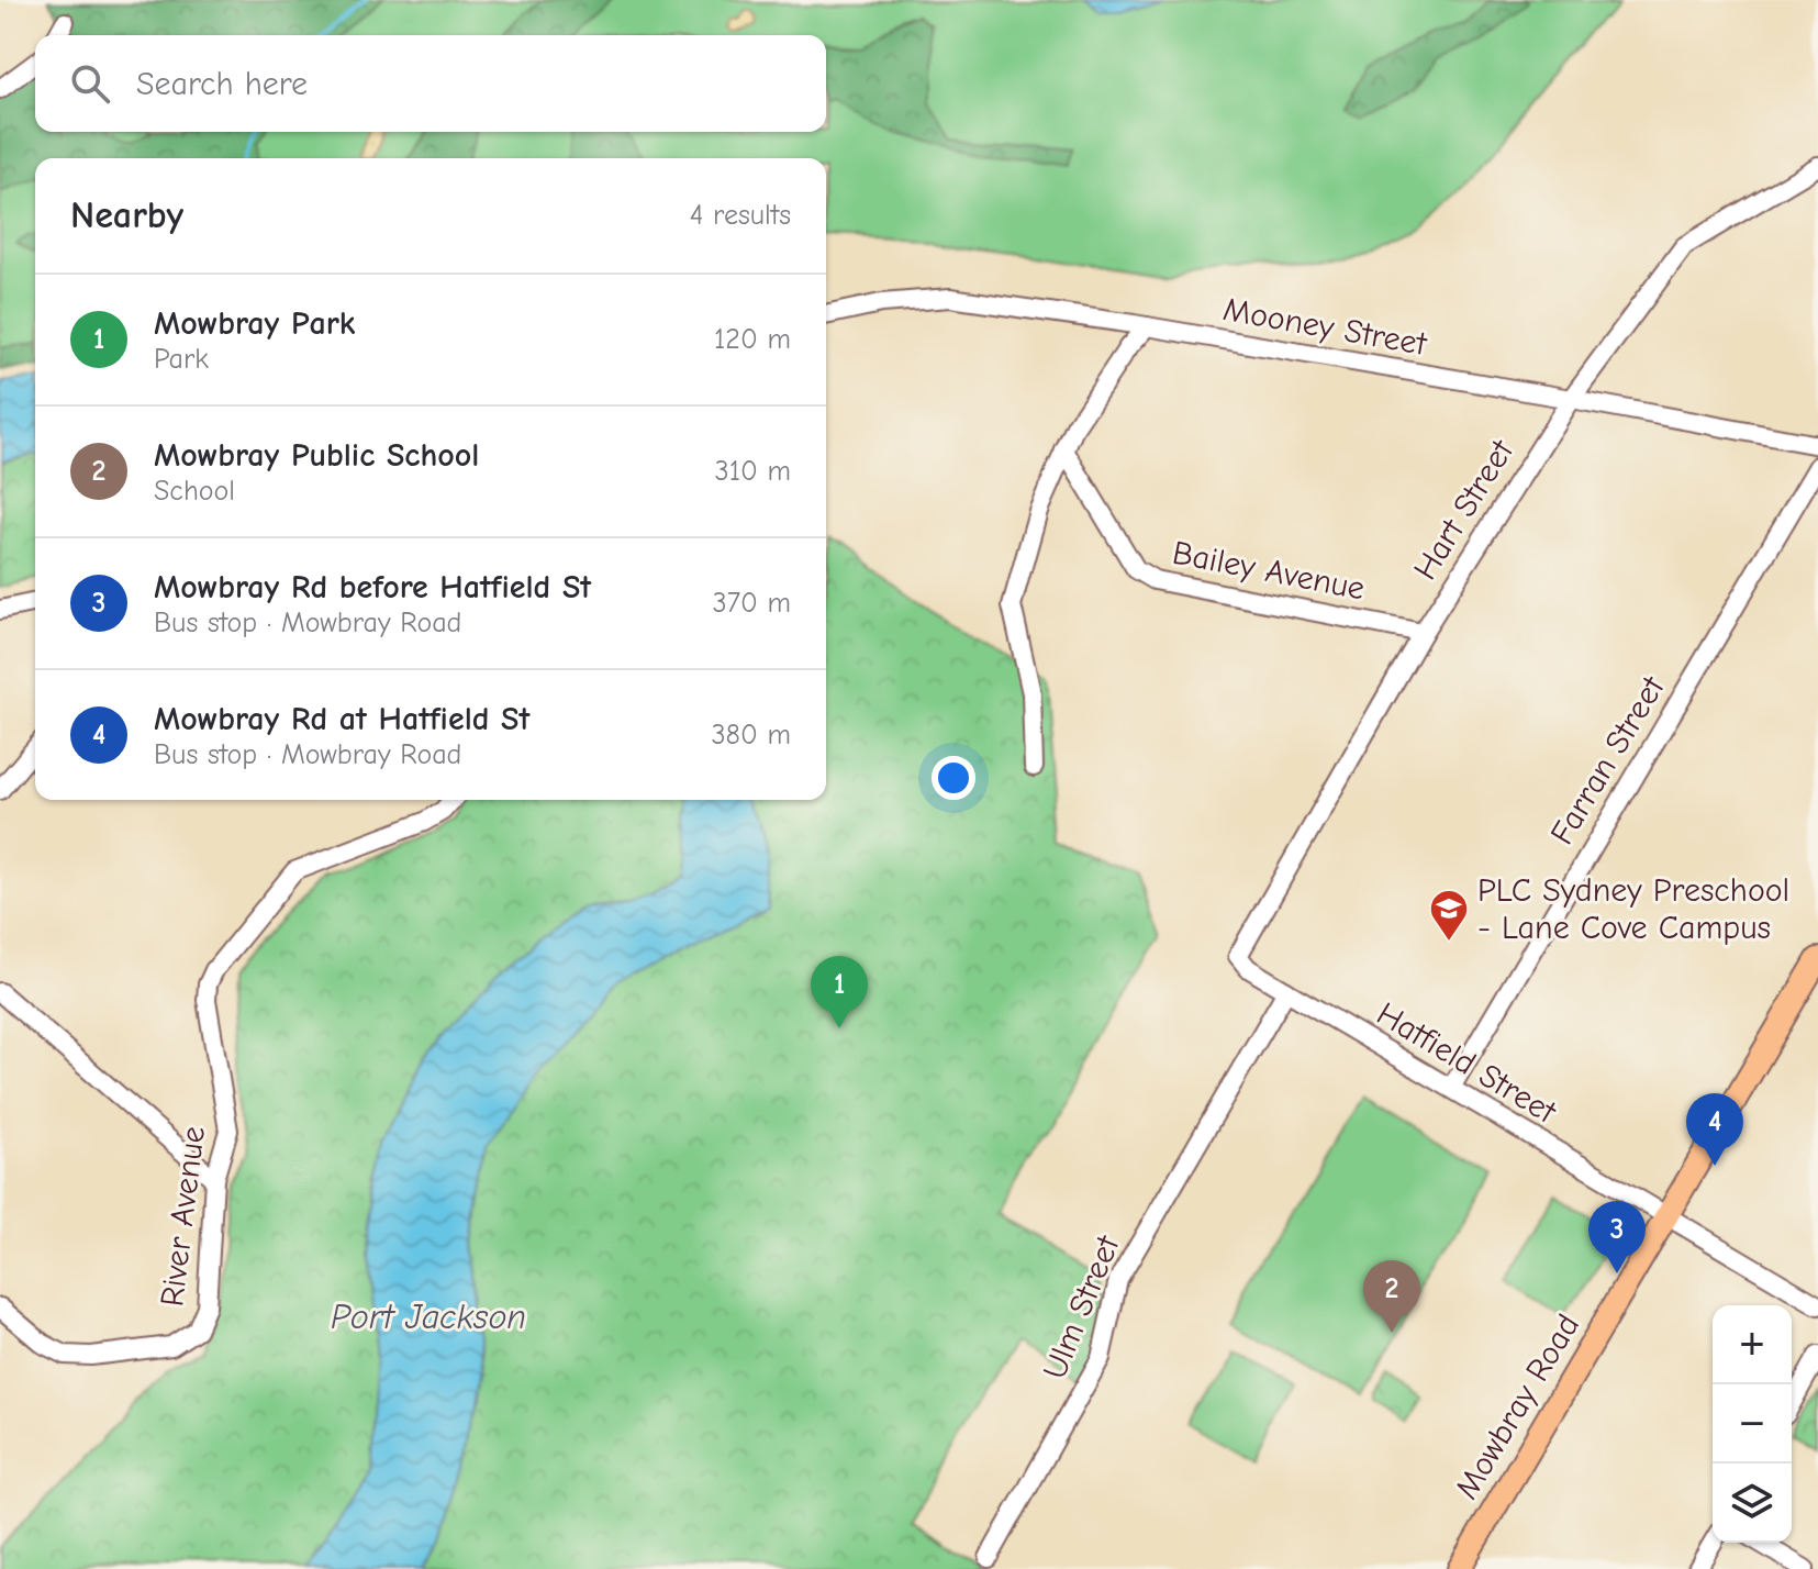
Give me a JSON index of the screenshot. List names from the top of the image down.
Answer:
{
  "streets": {
    "main road": ["Mowbray Road"],
    "street": [
      "Mooney Street",
      "Hart Street",
      "Bailey Avenue",
      "Farran Street",
      "Hatfield Street",
      "River Avenue",
      "Ulm Street"
    ]
  },
  "crossings": [
    ["Mooney Street", "Hart Street"],
    ["Hart Street", "Bailey Avenue"],
    ["Hart Street", "Hatfield Street"],
    ["Farran Street", "Hatfield Street"],
    ["Hatfield Street", "Ulm Street"],
    ["Hatfield Street", "Mowbray Road"]
  ],
  "water": ["Port Jackson"],
  "places": {
    "school or university": ["PLC Sydney Preschool - Lane Cove Campus"]
  },
  "page": {
    "search": "Search here",
    "heading": ["Nearby", "4 results"],
    "list": [
      {
        "mark": "1",
        "name": "Mowbray Park",
        "note": "Park",
        "value": "120 m"
      },
      {
        "mark": "2",
        "name": "Mowbray Public School",
        "note": "School",
        "value": "310 m"
      },
      {
        "mark": "3",
        "name": "Mowbray Rd before Hatfield St",
        "note": "Bus stop · Mowbray Road",
        "value": "370 m"
      },
      {
        "mark": "4",
        "name": "Mowbray Rd at Hatfield St",
        "note": "Bus stop · Mowbray Road",
        "value": "380 m"
      }
    ],
    "pins": [
      "1",
      "4",
      "3",
      "2"
    ],
    "map_buttons": ["+", "−"]
  }
}
